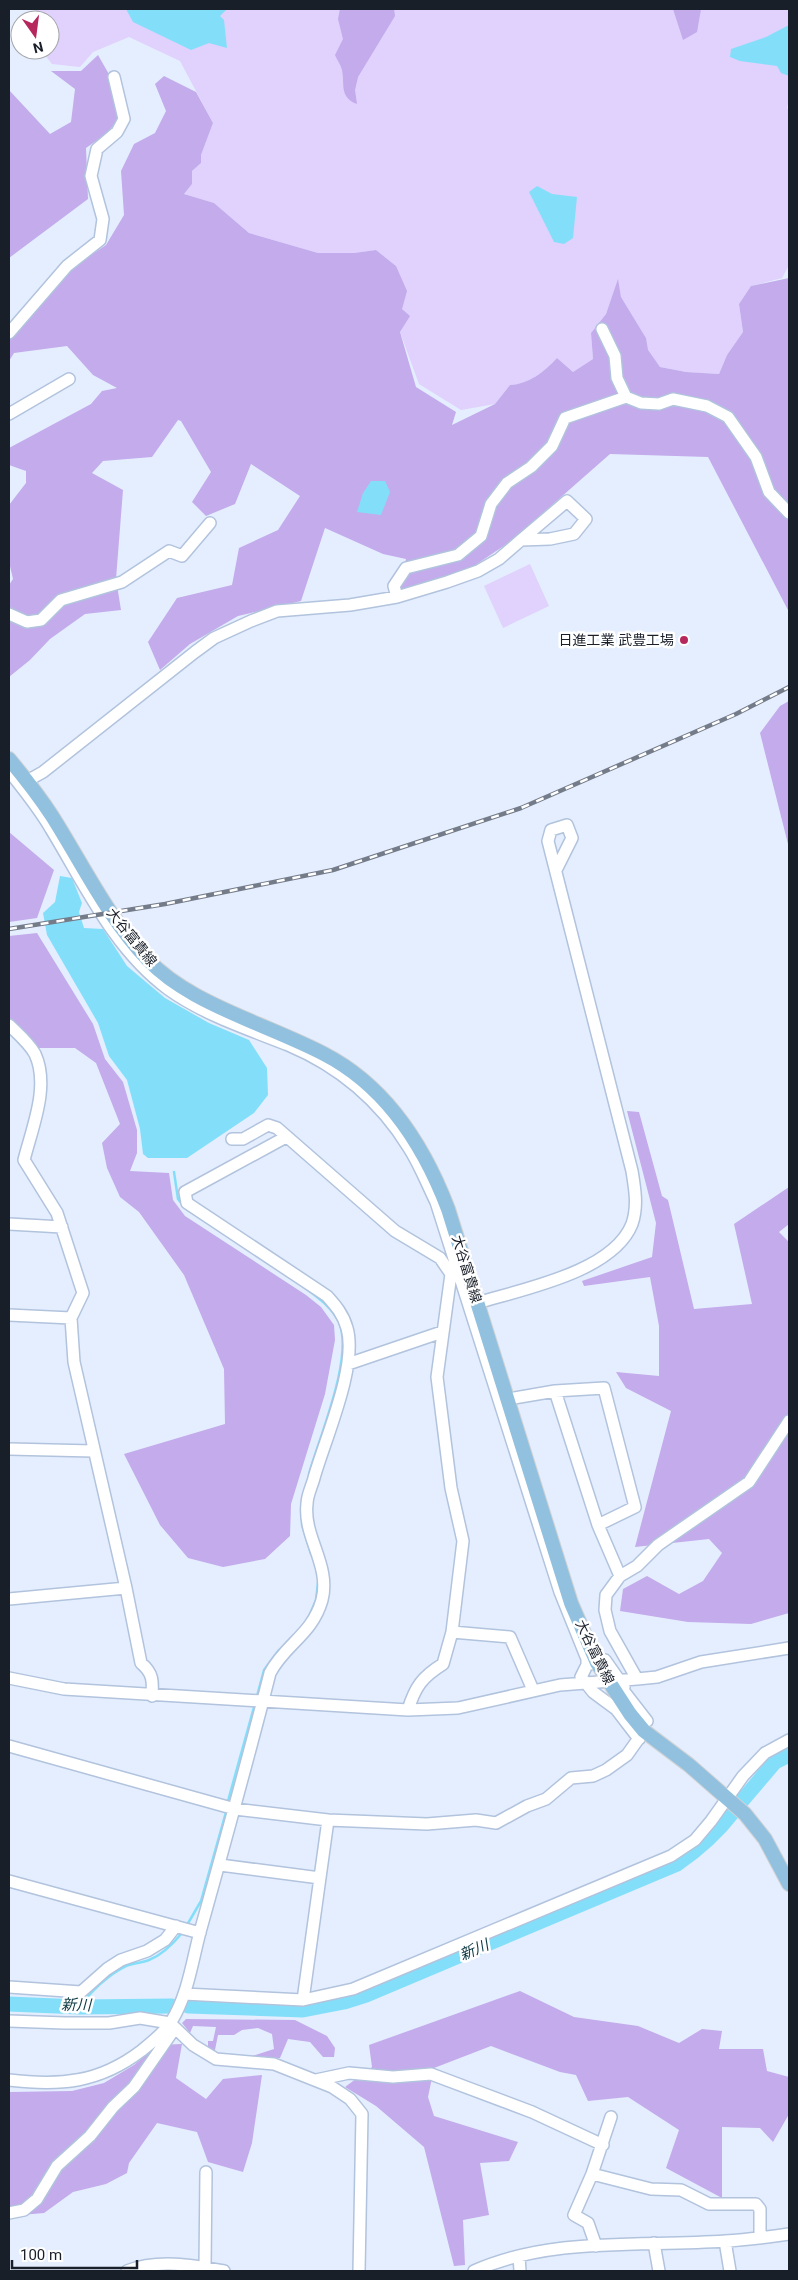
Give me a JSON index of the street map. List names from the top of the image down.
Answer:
{
  "streets": {
    "main road": ["大谷富貴線"]
  },
  "water": ["新川"],
  "places": ["日進工業 武豊工場"],
  "scale_bar": "100 m",
  "north": "bottom"
}
